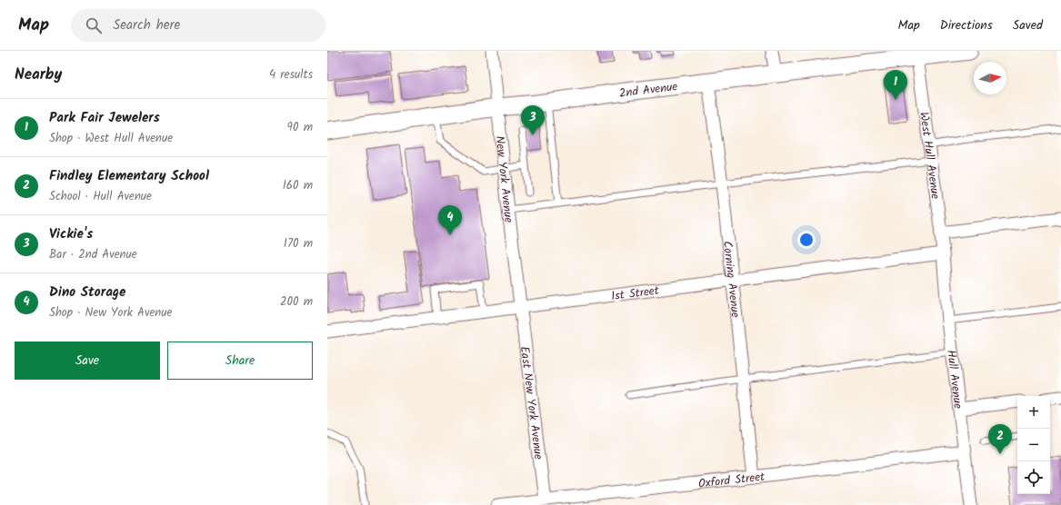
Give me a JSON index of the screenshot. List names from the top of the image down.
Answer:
{
  "streets": {
    "main road": ["2nd Avenue"],
    "street": [
      "West Hull Avenue",
      "New York Avenue",
      "Corning Avenue",
      "1st Street",
      "Hull Avenue",
      "East New York Avenue",
      "Oxford Street"
    ]
  },
  "crossings": [
    ["2nd Avenue", "West Hull Avenue"],
    ["2nd Avenue", "New York Avenue"],
    ["2nd Avenue", "Corning Avenue"],
    ["West Hull Avenue", "1st Street"],
    ["West Hull Avenue", "Hull Avenue"],
    ["New York Avenue", "1st Street"],
    ["New York Avenue", "East New York Avenue"],
    ["Corning Avenue", "1st Street"],
    ["Corning Avenue", "Oxford Street"],
    ["1st Street", "Hull Avenue"],
    ["1st Street", "East New York Avenue"],
    ["Hull Avenue", "Oxford Street"],
    ["East New York Avenue", "Oxford Street"]
  ],
  "north": "right",
  "page": {
    "header": "Map",
    "search": "Search here",
    "nav": ["Map", "Directions", "Saved"],
    "heading": ["Nearby", "4 results"],
    "pins": [
      "1",
      "3",
      "4",
      "2"
    ],
    "list": [
      {
        "mark": "1",
        "name": "Park Fair Jewelers",
        "note": "Shop · West Hull Avenue",
        "value": "90 m"
      },
      {
        "mark": "2",
        "name": "Findley Elementary School",
        "note": "School · Hull Avenue",
        "value": "160 m"
      },
      {
        "mark": "3",
        "name": "Vickie's",
        "note": "Bar · 2nd Avenue",
        "value": "170 m"
      },
      {
        "mark": "4",
        "name": "Dino Storage",
        "note": "Shop · New York Avenue",
        "value": "200 m"
      }
    ],
    "buttons": ["Save", "Share"],
    "map_buttons": ["+", "−"]
  }
}
